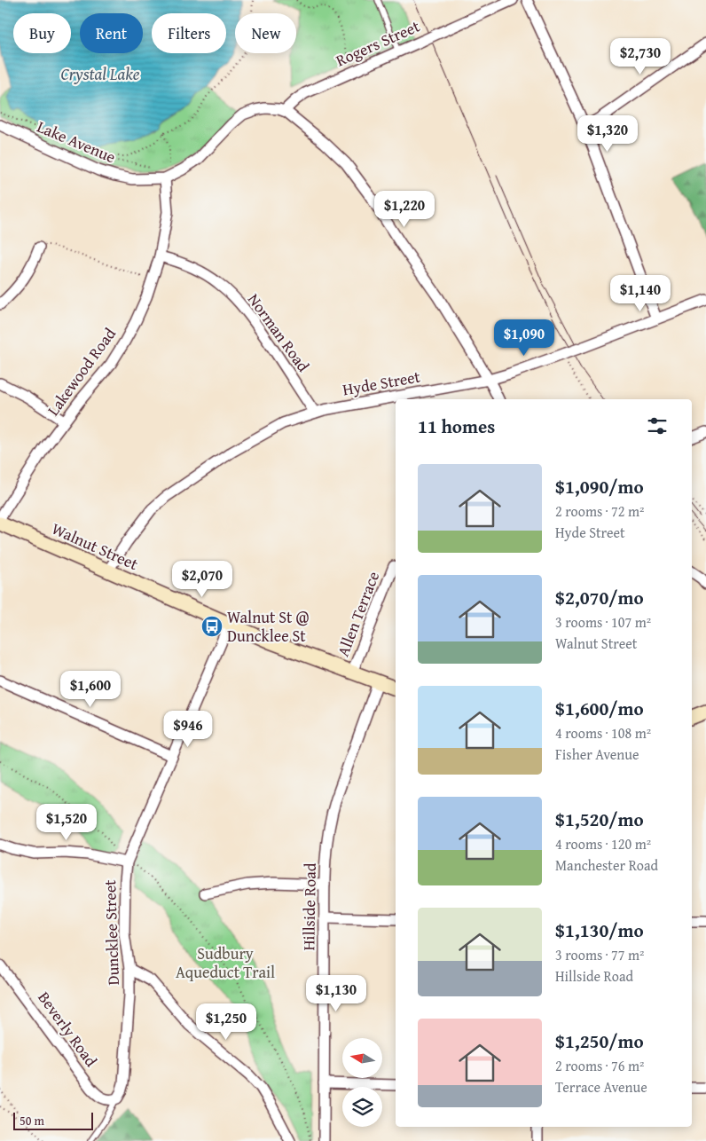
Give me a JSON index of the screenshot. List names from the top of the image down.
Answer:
{
  "streets": {
    "main road": ["Walnut Street"],
    "street": [
      "Rogers Street",
      "Lake Avenue",
      "Norman Road",
      "Lakewood Road",
      "Hyde Street",
      "Allen Terrace",
      "Hillside Road",
      "Duncklee Street",
      "Beverly Road"
    ]
  },
  "crossings": [
    ["Lake Avenue", "Lakewood Road"],
    ["Norman Road", "Lakewood Road"],
    ["Norman Road", "Hyde Street"],
    ["Hyde Street", "Walnut Street"],
    ["Walnut Street", "Allen Terrace"],
    ["Walnut Street", "Hillside Road"],
    ["Walnut Street", "Duncklee Street"],
    ["Duncklee Street", "Beverly Road"]
  ],
  "water": ["Crystal Lake"],
  "parks": ["Sudbury Aqueduct Trail"],
  "places": {
    "bus stop": ["Walnut St @ Duncklee St"]
  },
  "scale_bar": "50 m",
  "north": "left",
  "page": {
    "chip": [
      "Buy",
      "Rent",
      "Filters",
      "New"
    ],
    "price": [
      "$2,730",
      "$1,320",
      "$1,220",
      "$1,140",
      "$1,090",
      "$2,070",
      "$1,600",
      "$946",
      "$1,520",
      "$1,130",
      "$1,250"
    ],
    "heading": "11 homes",
    "list": [
      {
        "name": "$1,090/mo",
        "note": "2 rooms · 72 m² · Hyde Street"
      },
      {
        "name": "$2,070/mo",
        "note": "3 rooms · 107 m² · Walnut Street"
      },
      {
        "name": "$1,600/mo",
        "note": "4 rooms · 108 m² · Fisher Avenue"
      },
      {
        "name": "$1,520/mo",
        "note": "4 rooms · 120 m² · Manchester Road"
      },
      {
        "name": "$1,130/mo",
        "note": "3 rooms · 77 m² · Hillside Road"
      },
      {
        "name": "$1,250/mo",
        "note": "2 rooms · 76 m² · Terrace Avenue"
      }
    ],
    "scale": "50 m"
  }
}
